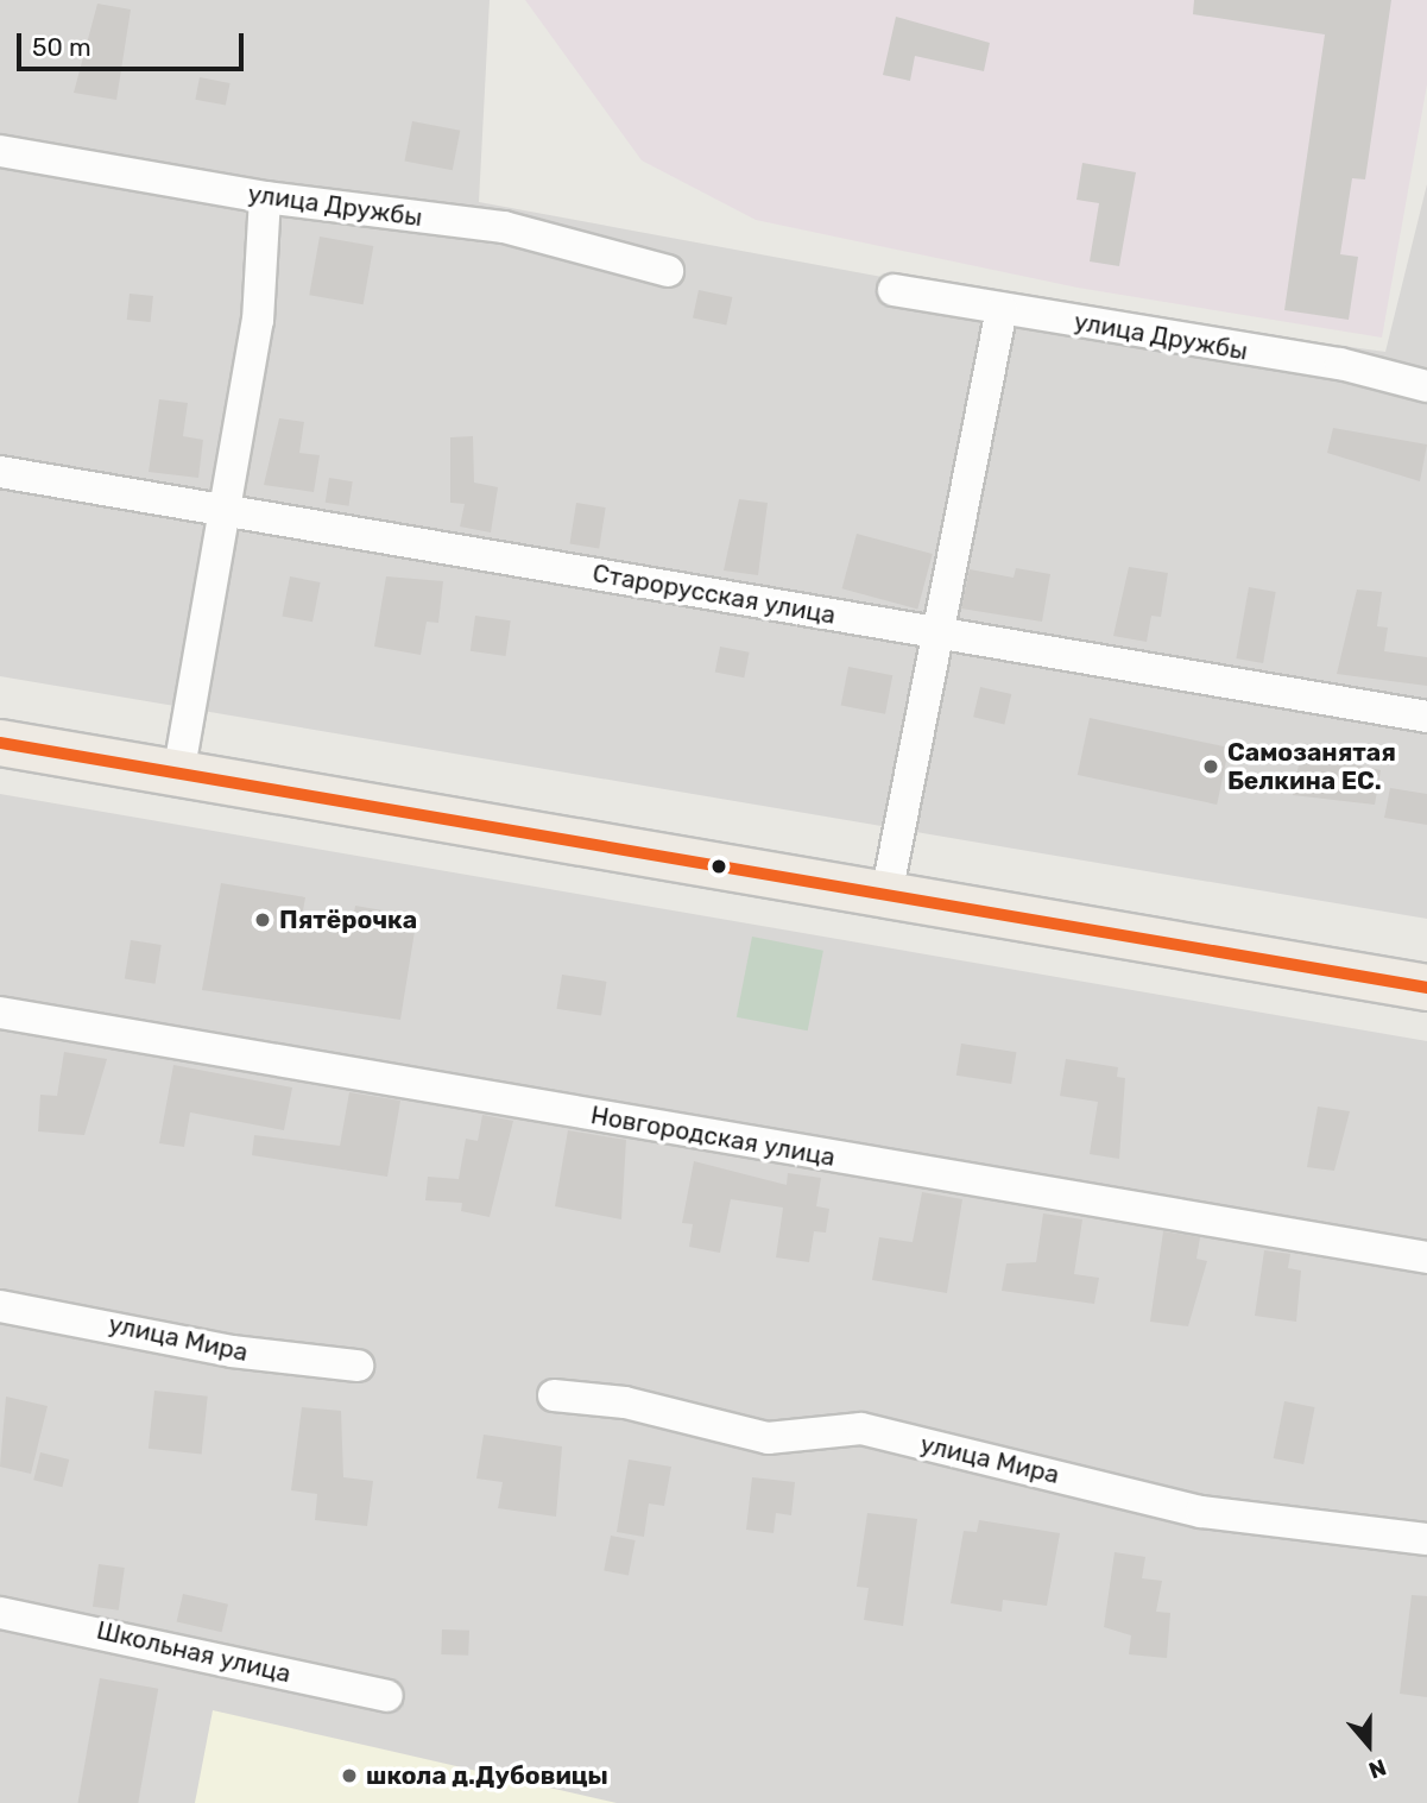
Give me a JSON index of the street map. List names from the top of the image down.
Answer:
{
  "streets": {
    "street": [
      "улица Дружбы",
      "Старорусская улица",
      "Новгородская улица",
      "улица Мира",
      "Школьная улица"
    ]
  },
  "places": ["Самозанятая Белкина ЕС.", "Пятёрочка", "школа д.Дубовицы"],
  "scale_bar": "50 m",
  "north": "bottom"
}
